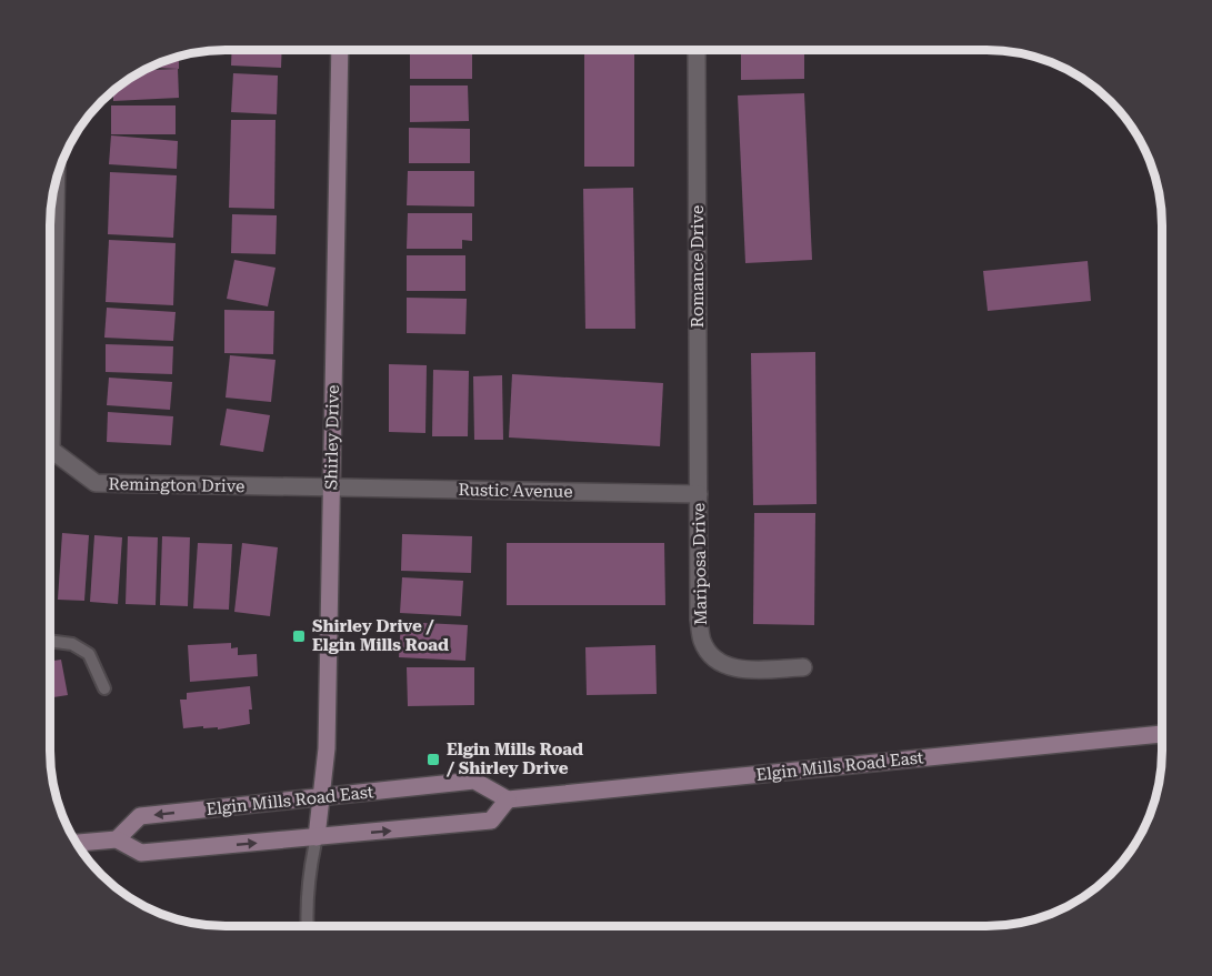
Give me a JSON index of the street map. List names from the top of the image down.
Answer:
{
  "streets": {
    "main road": ["Shirley Drive", "Elgin Mills Road East"],
    "street": [
      "Romance Drive",
      "Remington Drive",
      "Rustic Avenue",
      "Mariposa Drive"
    ]
  },
  "crossings": [
    ["Romance Drive", "Rustic Avenue"],
    ["Romance Drive", "Mariposa Drive"],
    ["Shirley Drive", "Remington Drive"],
    ["Shirley Drive", "Rustic Avenue"],
    ["Shirley Drive", "Elgin Mills Road East"],
    ["Remington Drive", "Rustic Avenue"],
    ["Rustic Avenue", "Mariposa Drive"]
  ],
  "places": {
    "transit": ["Shirley Drive / Elgin Mills Road", "Elgin Mills Road / Shirley Drive"]
  }
}
